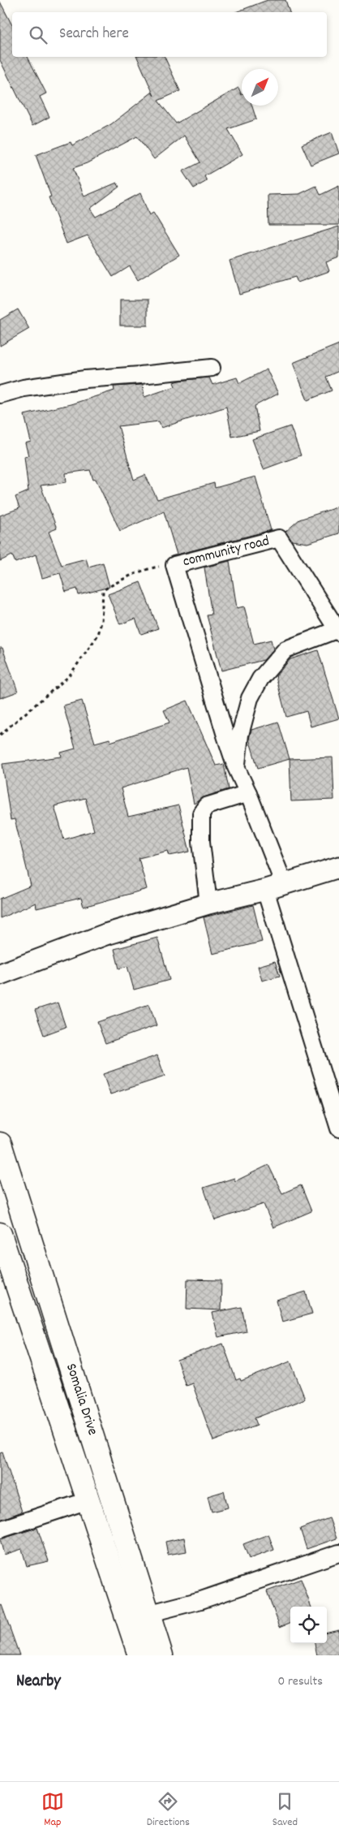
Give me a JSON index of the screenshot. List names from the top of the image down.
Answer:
{
  "streets": {
    "main road": ["Somalia Drive"],
    "street": ["community road"]
  },
  "north": "top right",
  "page": {
    "search": "Search here",
    "heading": ["Nearby", "0 results"],
    "nav": ["Map", "Directions", "Saved"]
  }
}
